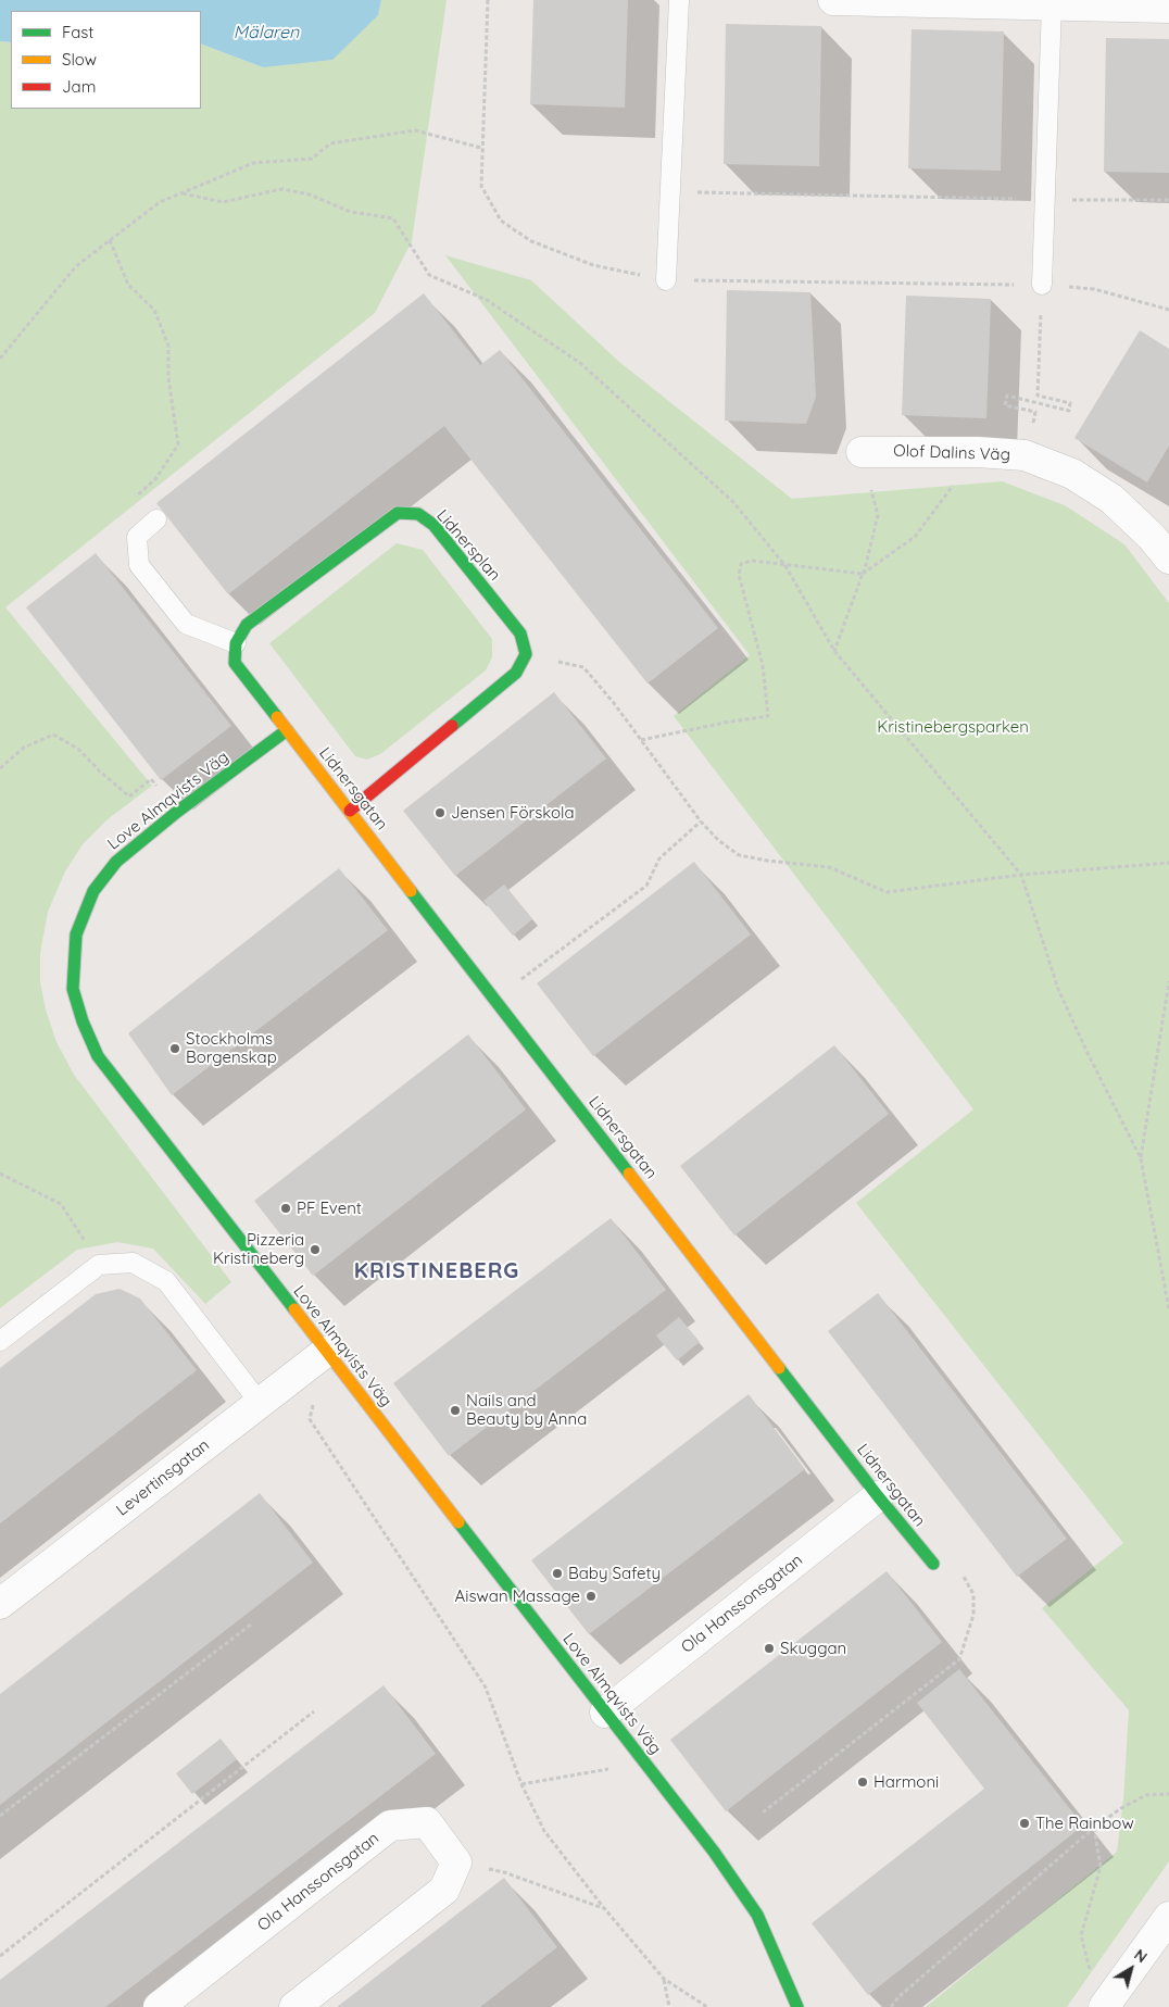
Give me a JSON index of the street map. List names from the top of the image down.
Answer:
{
  "streets": {
    "street": [
      "Olof Dalins Väg",
      "Lidnersplan",
      "Lidnersgatan",
      "Love Almqvists Väg",
      "Levertinsgatan",
      "Ola Hanssonsgatan"
    ]
  },
  "crossings": [
    ["Lidnersplan", "Lidnersgatan"],
    ["Lidnersgatan", "Love Almqvists Väg"],
    ["Lidnersgatan", "Ola Hanssonsgatan"],
    ["Love Almqvists Väg", "Levertinsgatan"],
    ["Love Almqvists Väg", "Ola Hanssonsgatan"]
  ],
  "districts": ["KRISTINEBERG"],
  "water": ["Mälaren"],
  "parks": ["Kristinebergsparken"],
  "places": [
    "Jensen Förskola",
    "Stockholms Borgenskap",
    "PF Event",
    "Pizzeria Kristineberg",
    "Nails and Beauty by Anna",
    "Baby Safety",
    "Aiswan Massage",
    "Skuggan",
    "Harmoni",
    "The Rainbow"
  ],
  "legend": ["Fast", "Slow", "Jam"],
  "north": "top right"
}
